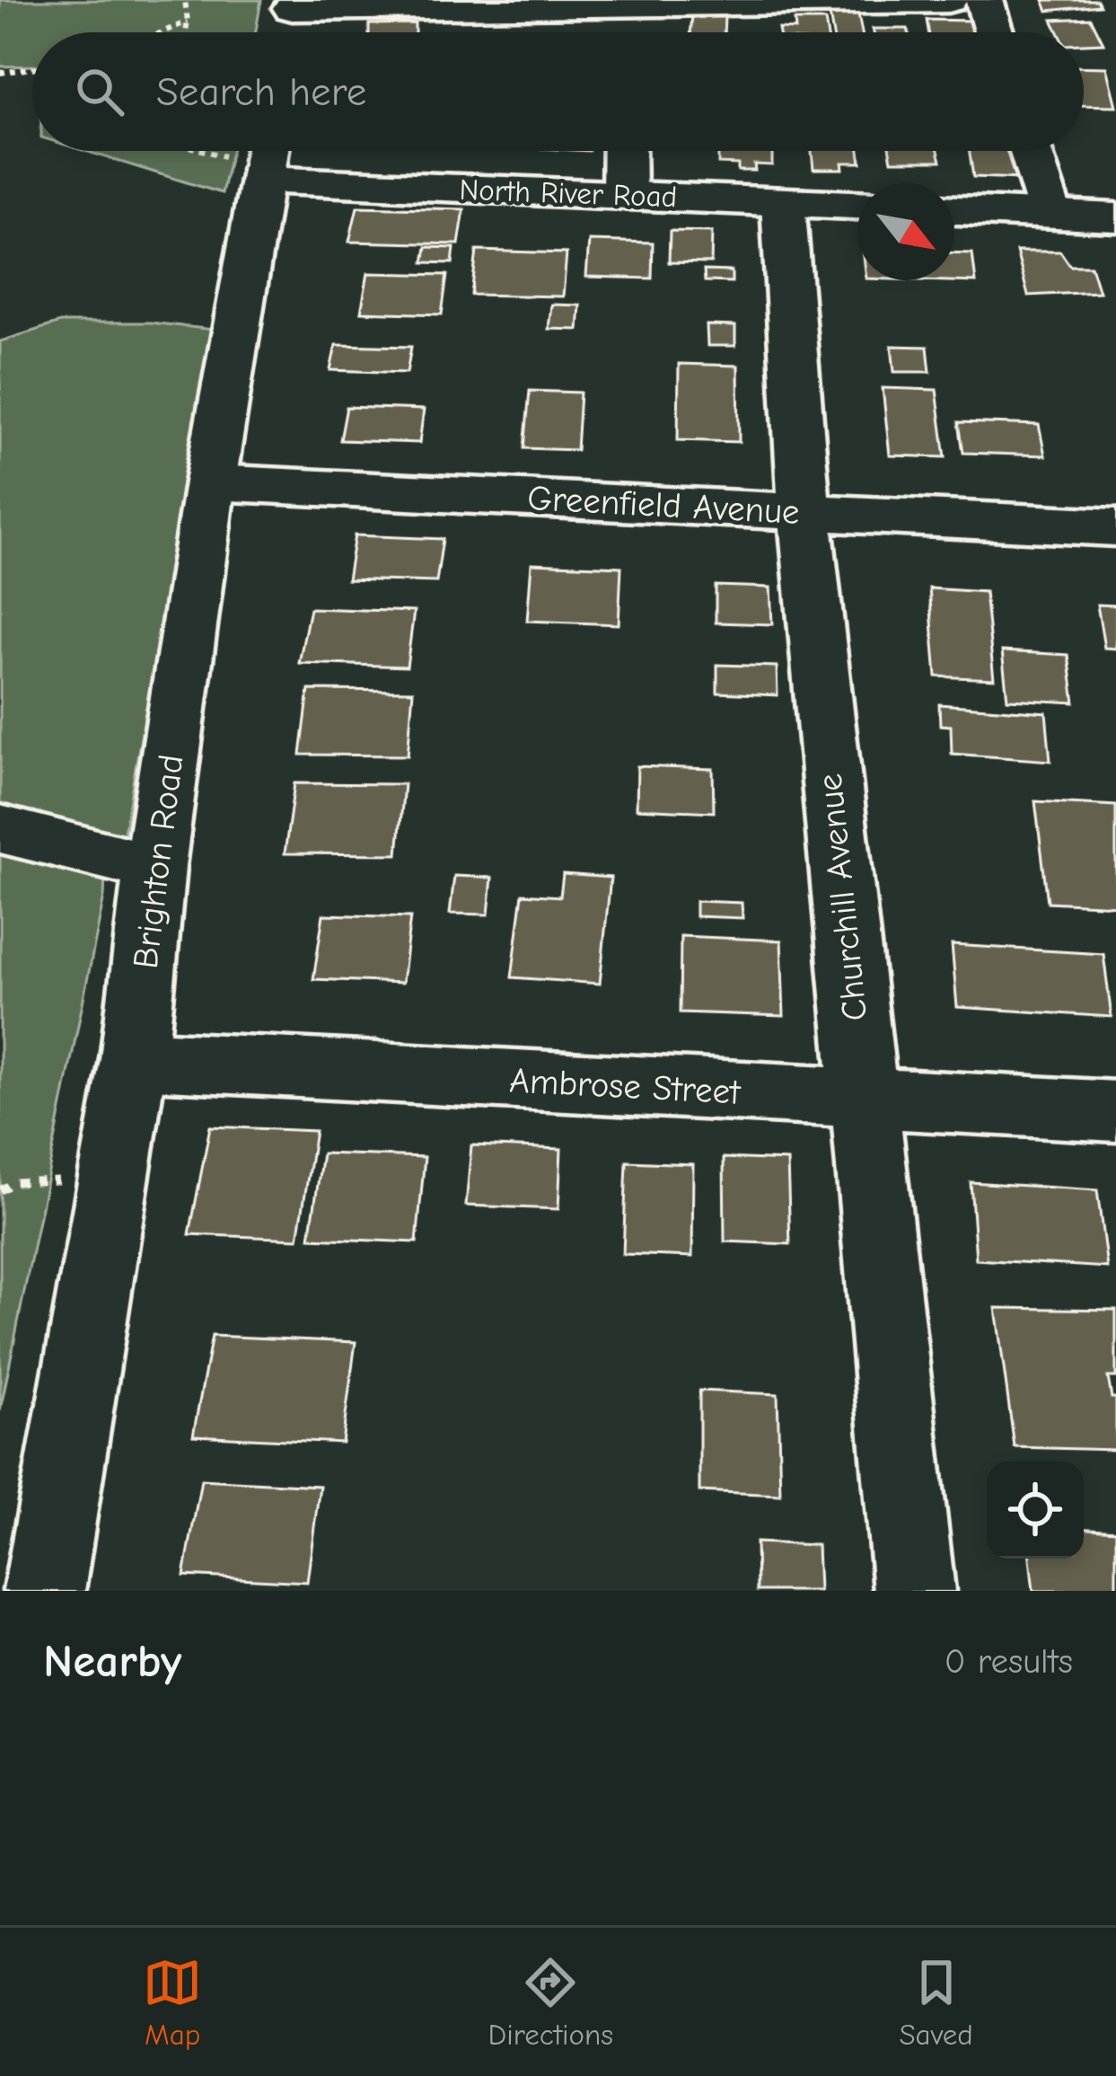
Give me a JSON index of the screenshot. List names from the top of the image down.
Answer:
{
  "streets": {
    "street": [
      "North River Road",
      "Greenfield Avenue",
      "Brighton Road",
      "Churchill Avenue",
      "Ambrose Street"
    ]
  },
  "crossings": [
    ["North River Road", "Brighton Road"],
    ["North River Road", "Churchill Avenue"],
    ["Greenfield Avenue", "Brighton Road"],
    ["Greenfield Avenue", "Churchill Avenue"],
    ["Brighton Road", "Ambrose Street"],
    ["Churchill Avenue", "Ambrose Street"]
  ],
  "north": "bottom right",
  "page": {
    "search": "Search here",
    "heading": ["Nearby", "0 results"],
    "nav": ["Map", "Directions", "Saved"]
  }
}
